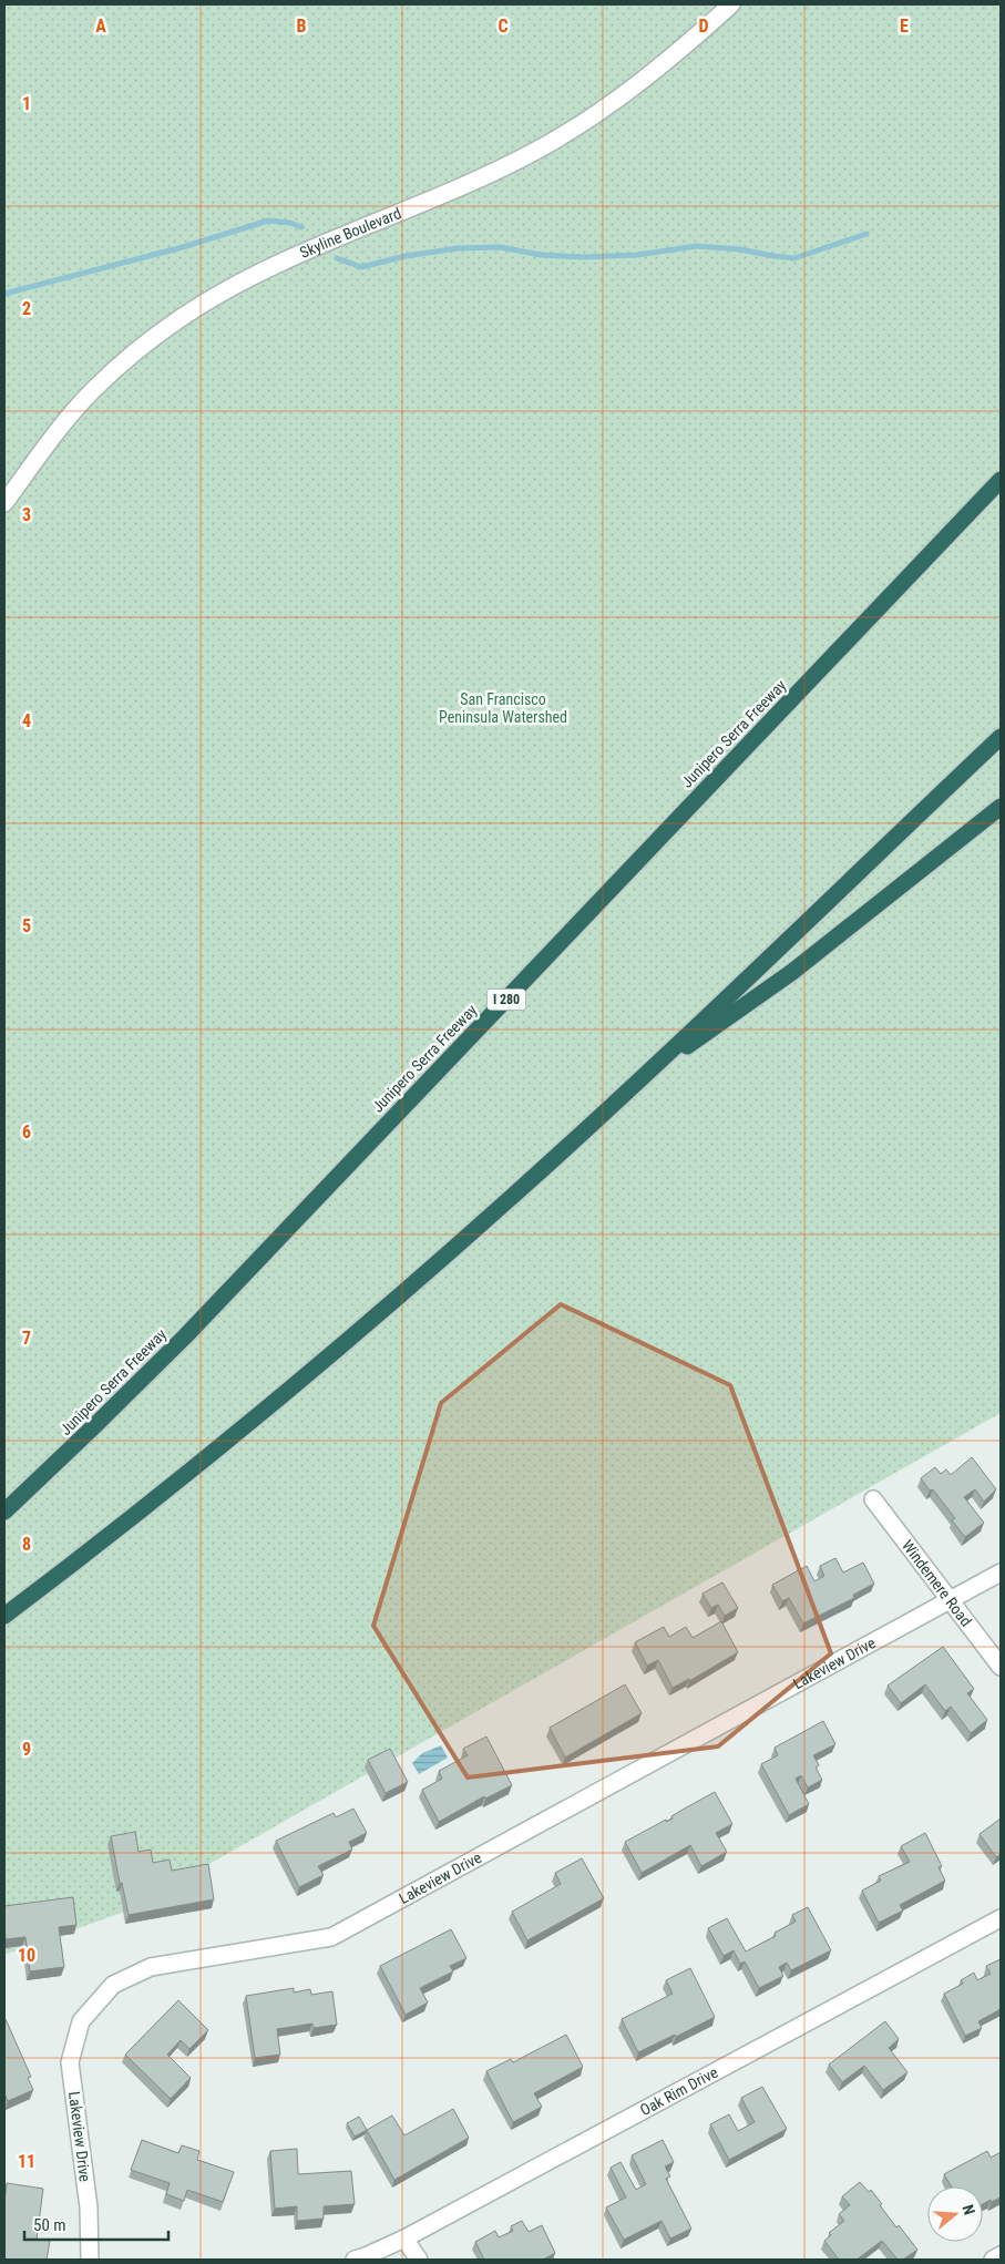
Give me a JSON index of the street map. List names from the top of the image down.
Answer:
{
  "streets": {
    "highway": ["Junipero Serra Freeway", "I 280"],
    "street": [
      "Skyline Boulevard",
      "Windemere Road",
      "Lakeview Drive",
      "Oak Rim Drive"
    ]
  },
  "crossings": [
    ["Windemere Road", "Lakeview Drive"]
  ],
  "parks": ["San Francisco Peninsula Watershed"],
  "scale_bar": "50 m",
  "north": "right",
  "grid": {
    "columns": [
      "A",
      "B",
      "C",
      "D",
      "E"
    ],
    "rows": [
      "1",
      "2",
      "3",
      "4",
      "5",
      "6",
      "7",
      "8",
      "9",
      "10",
      "11"
    ]
  }
}
